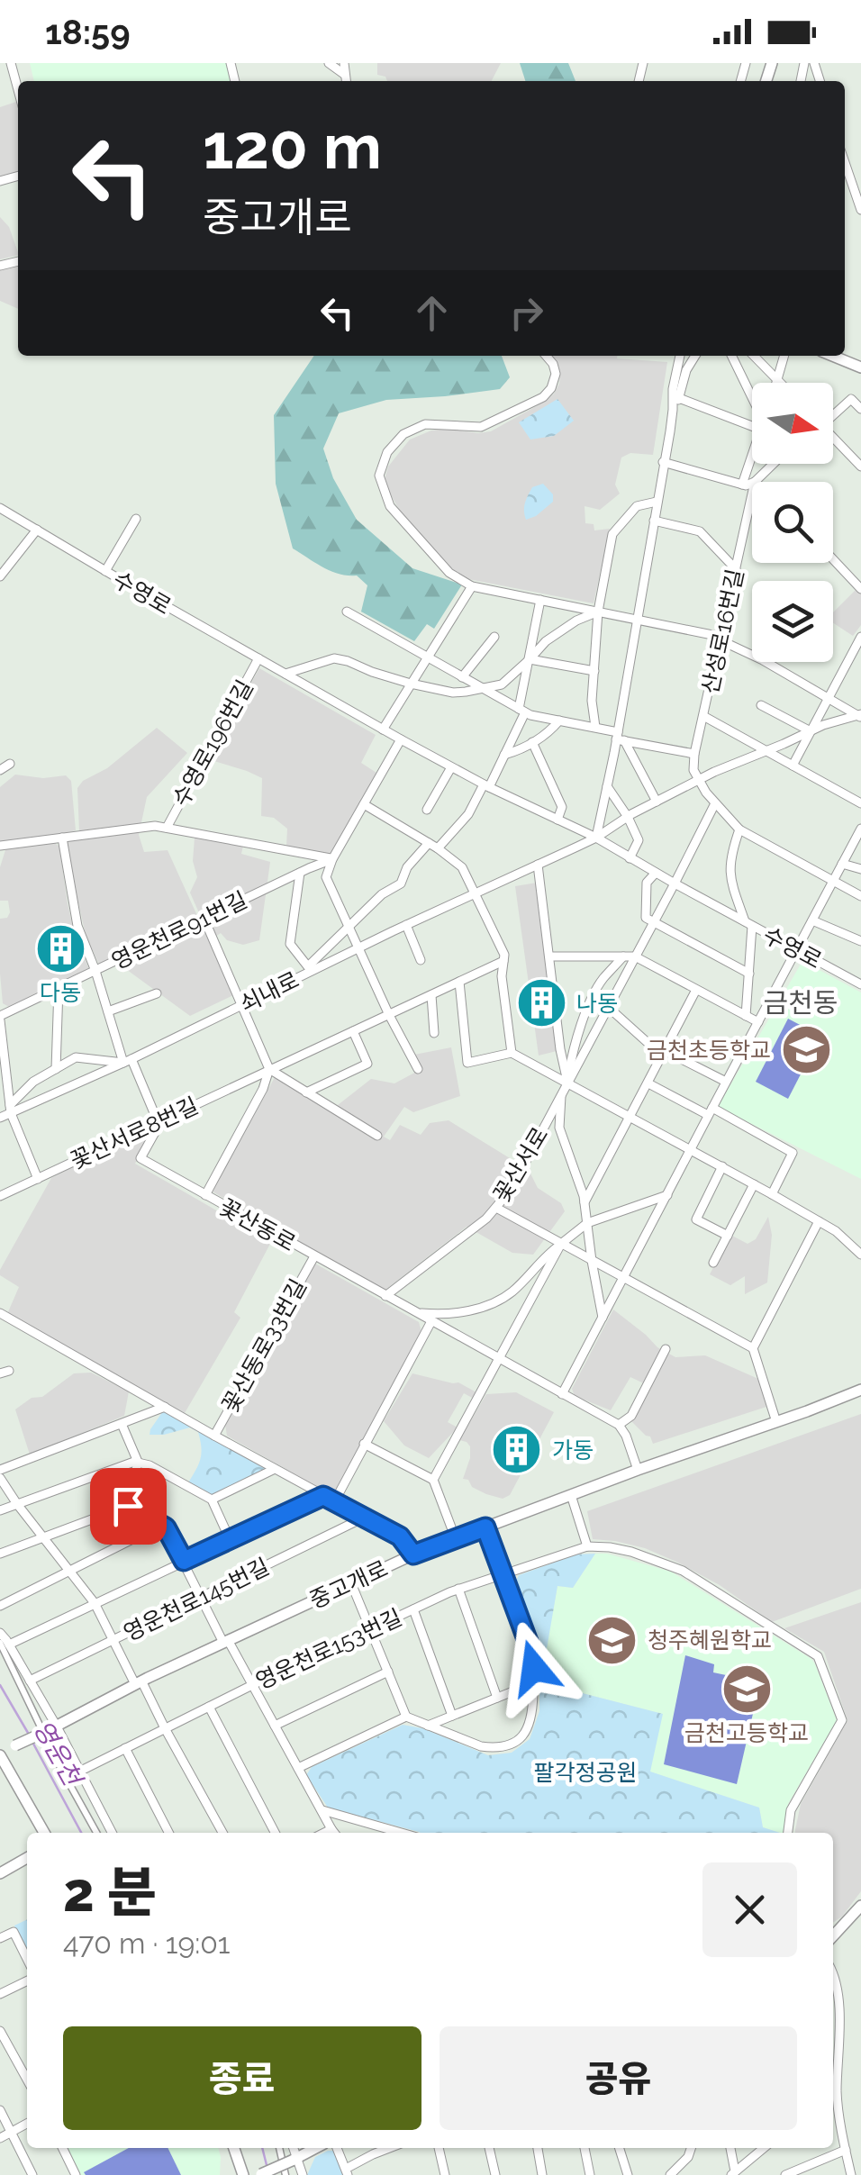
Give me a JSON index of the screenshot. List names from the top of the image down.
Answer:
{
  "streets": {
    "street": [
      "수영로",
      "산성로16번길",
      "수영로196번길",
      "영운천로91번길",
      "쇠내로",
      "꽃산서로8번길",
      "꽃산서로",
      "꽃산동로",
      "꽃산동로33번길",
      "중고개로",
      "영운천로145번길",
      "영운천로153번길"
    ]
  },
  "crossings": [
    ["수영로", "수영로196번길"],
    ["수영로", "쇠내로"],
    ["수영로", "꽃산서로"],
    ["산성로16번길", "쇠내로"],
    ["꽃산서로8번길", "꽃산동로"],
    ["꽃산서로", "꽃산동로"],
    ["꽃산동로", "꽃산동로33번길"]
  ],
  "districts": ["금천동"],
  "water": ["영운천"],
  "parks": ["팔각정공원"],
  "places": {
    "building": ["다동", "나동", "가동"],
    "school or university": ["금천초등학교", "청주혜원학교", "금천고등학교"]
  },
  "north": "right",
  "page": {
    "status": "18:59",
    "turn": ["120 m", "중고개로"],
    "heading": ["2 분", "470 m · 19:01"],
    "buttons": ["종료", "공유"]
  }
}
